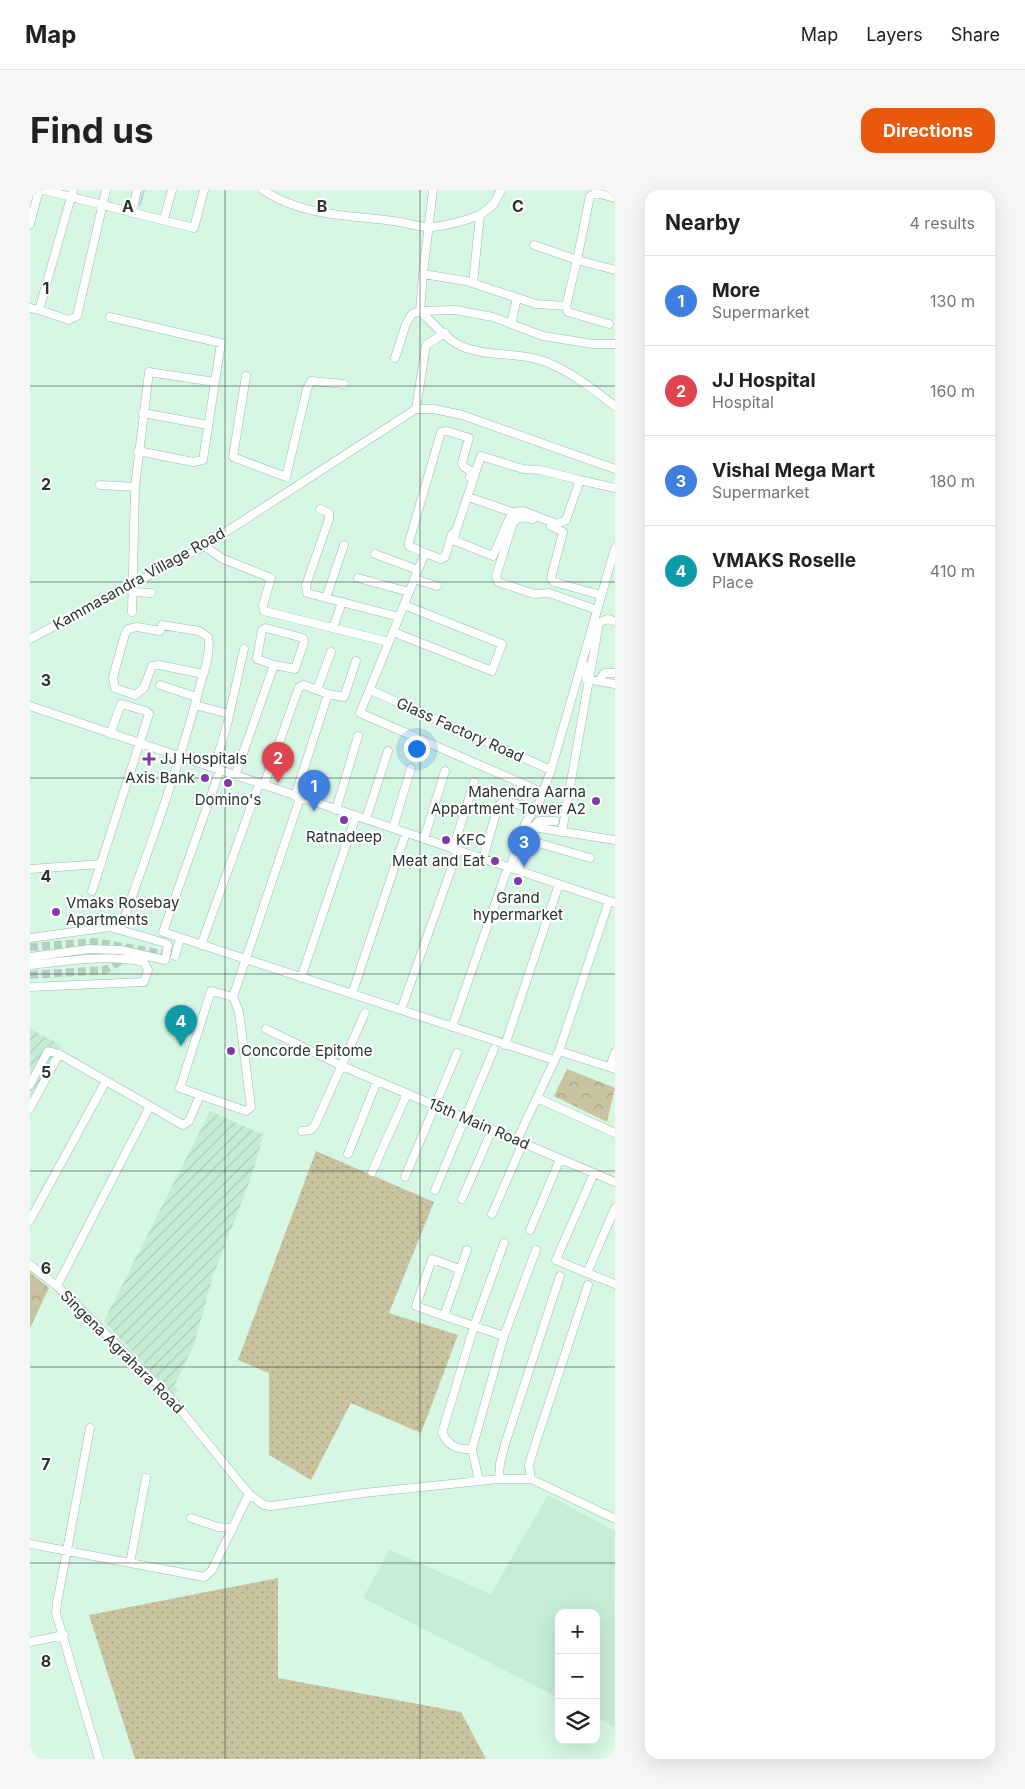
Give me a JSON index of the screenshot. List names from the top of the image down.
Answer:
{
  "streets": {
    "street": [
      "Kammasandra Village Road",
      "Glass Factory Road",
      "15th Main Road",
      "Singena Agrahara Road"
    ]
  },
  "places": {
    "health": ["JJ Hospitals"],
    "other": [
      "Axis Bank",
      "Domino's",
      "Mahendra Aarna Appartment Tower A2",
      "Ratnadeep",
      "KFC",
      "Meat and Eat",
      "Grand hypermarket",
      "Vmaks Rosebay Apartments",
      "Concorde Epitome"
    ]
  },
  "page": {
    "header": "Map",
    "nav": ["Map", "Layers", "Share"],
    "buttons": "Directions",
    "title": "Find us",
    "heading": ["Nearby", "4 results"],
    "list": [
      {
        "mark": "1",
        "name": "More",
        "note": "Supermarket",
        "value": "130 m"
      },
      {
        "mark": "2",
        "name": "JJ Hospital",
        "note": "Hospital",
        "value": "160 m"
      },
      {
        "mark": "3",
        "name": "Vishal Mega Mart",
        "note": "Supermarket",
        "value": "180 m"
      },
      {
        "mark": "4",
        "name": "VMAKS Roselle",
        "note": "Place",
        "value": "410 m"
      }
    ],
    "pins": [
      "2",
      "1",
      "3",
      "4"
    ],
    "map_buttons": ["+", "−"]
  },
  "grid": {
    "columns": ["A", "B", "C"],
    "rows": [
      "1",
      "2",
      "3",
      "4",
      "5",
      "6",
      "7",
      "8"
    ]
  }
}
